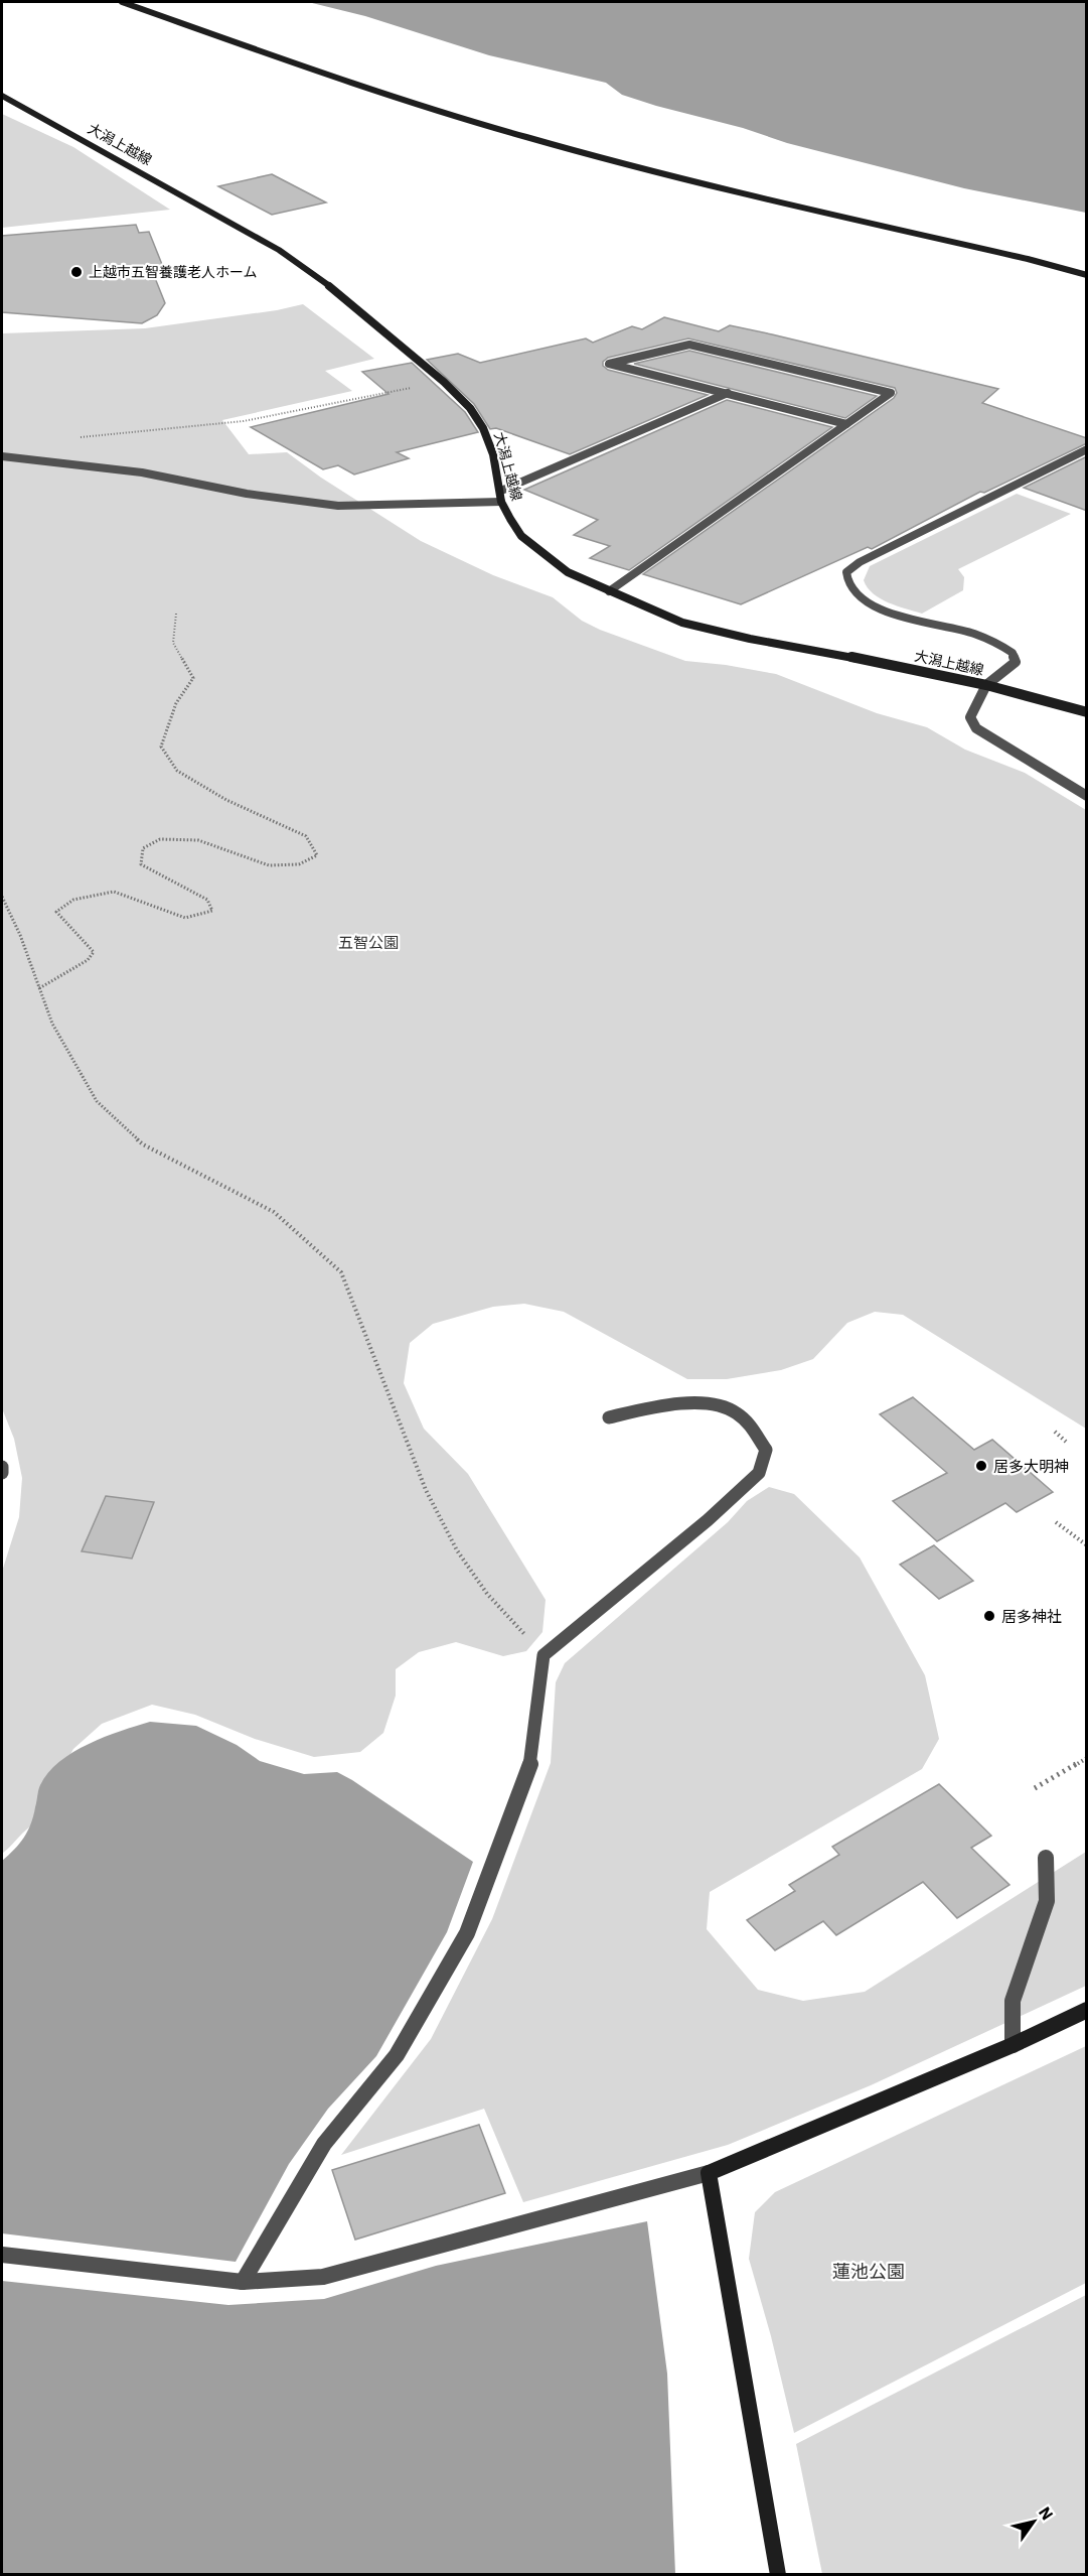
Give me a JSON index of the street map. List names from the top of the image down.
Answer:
{
  "streets": {
    "main road": ["大潟上越線"]
  },
  "parks": ["五智公園", "蓮池公園"],
  "places": ["上越市五智養護老人ホーム", "居多大明神", "居多神社"],
  "north": "top right"
}
